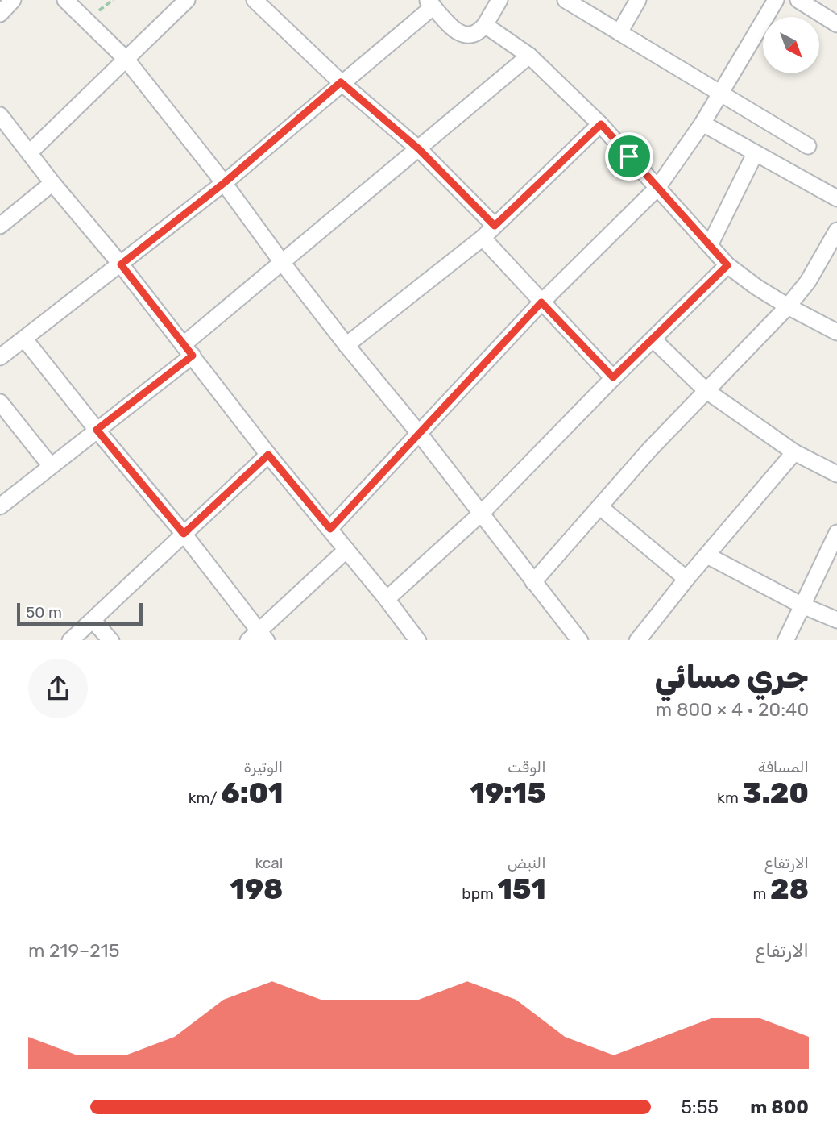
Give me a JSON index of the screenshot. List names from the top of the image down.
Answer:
{
  "scale_bar": "50 m",
  "north": "bottom right",
  "page": {
    "scale": "50 m",
    "heading": ["جري مسائي", "20:40 · 4 × 800 m"],
    "stats": [
      ["المسافة", "3.20 km"],
      ["الوقت", "19:15"],
      ["الوتيرة", "6:01 /km"],
      ["الارتفاع", "28 m"],
      ["النبض", "151 bpm"],
      ["kcal", "198"]
    ],
    "chart": ["الارتفاع", "215–219 m"],
    "list": [
      {
        "name": "800 m",
        "note": "5:55"
      }
    ]
  }
}
